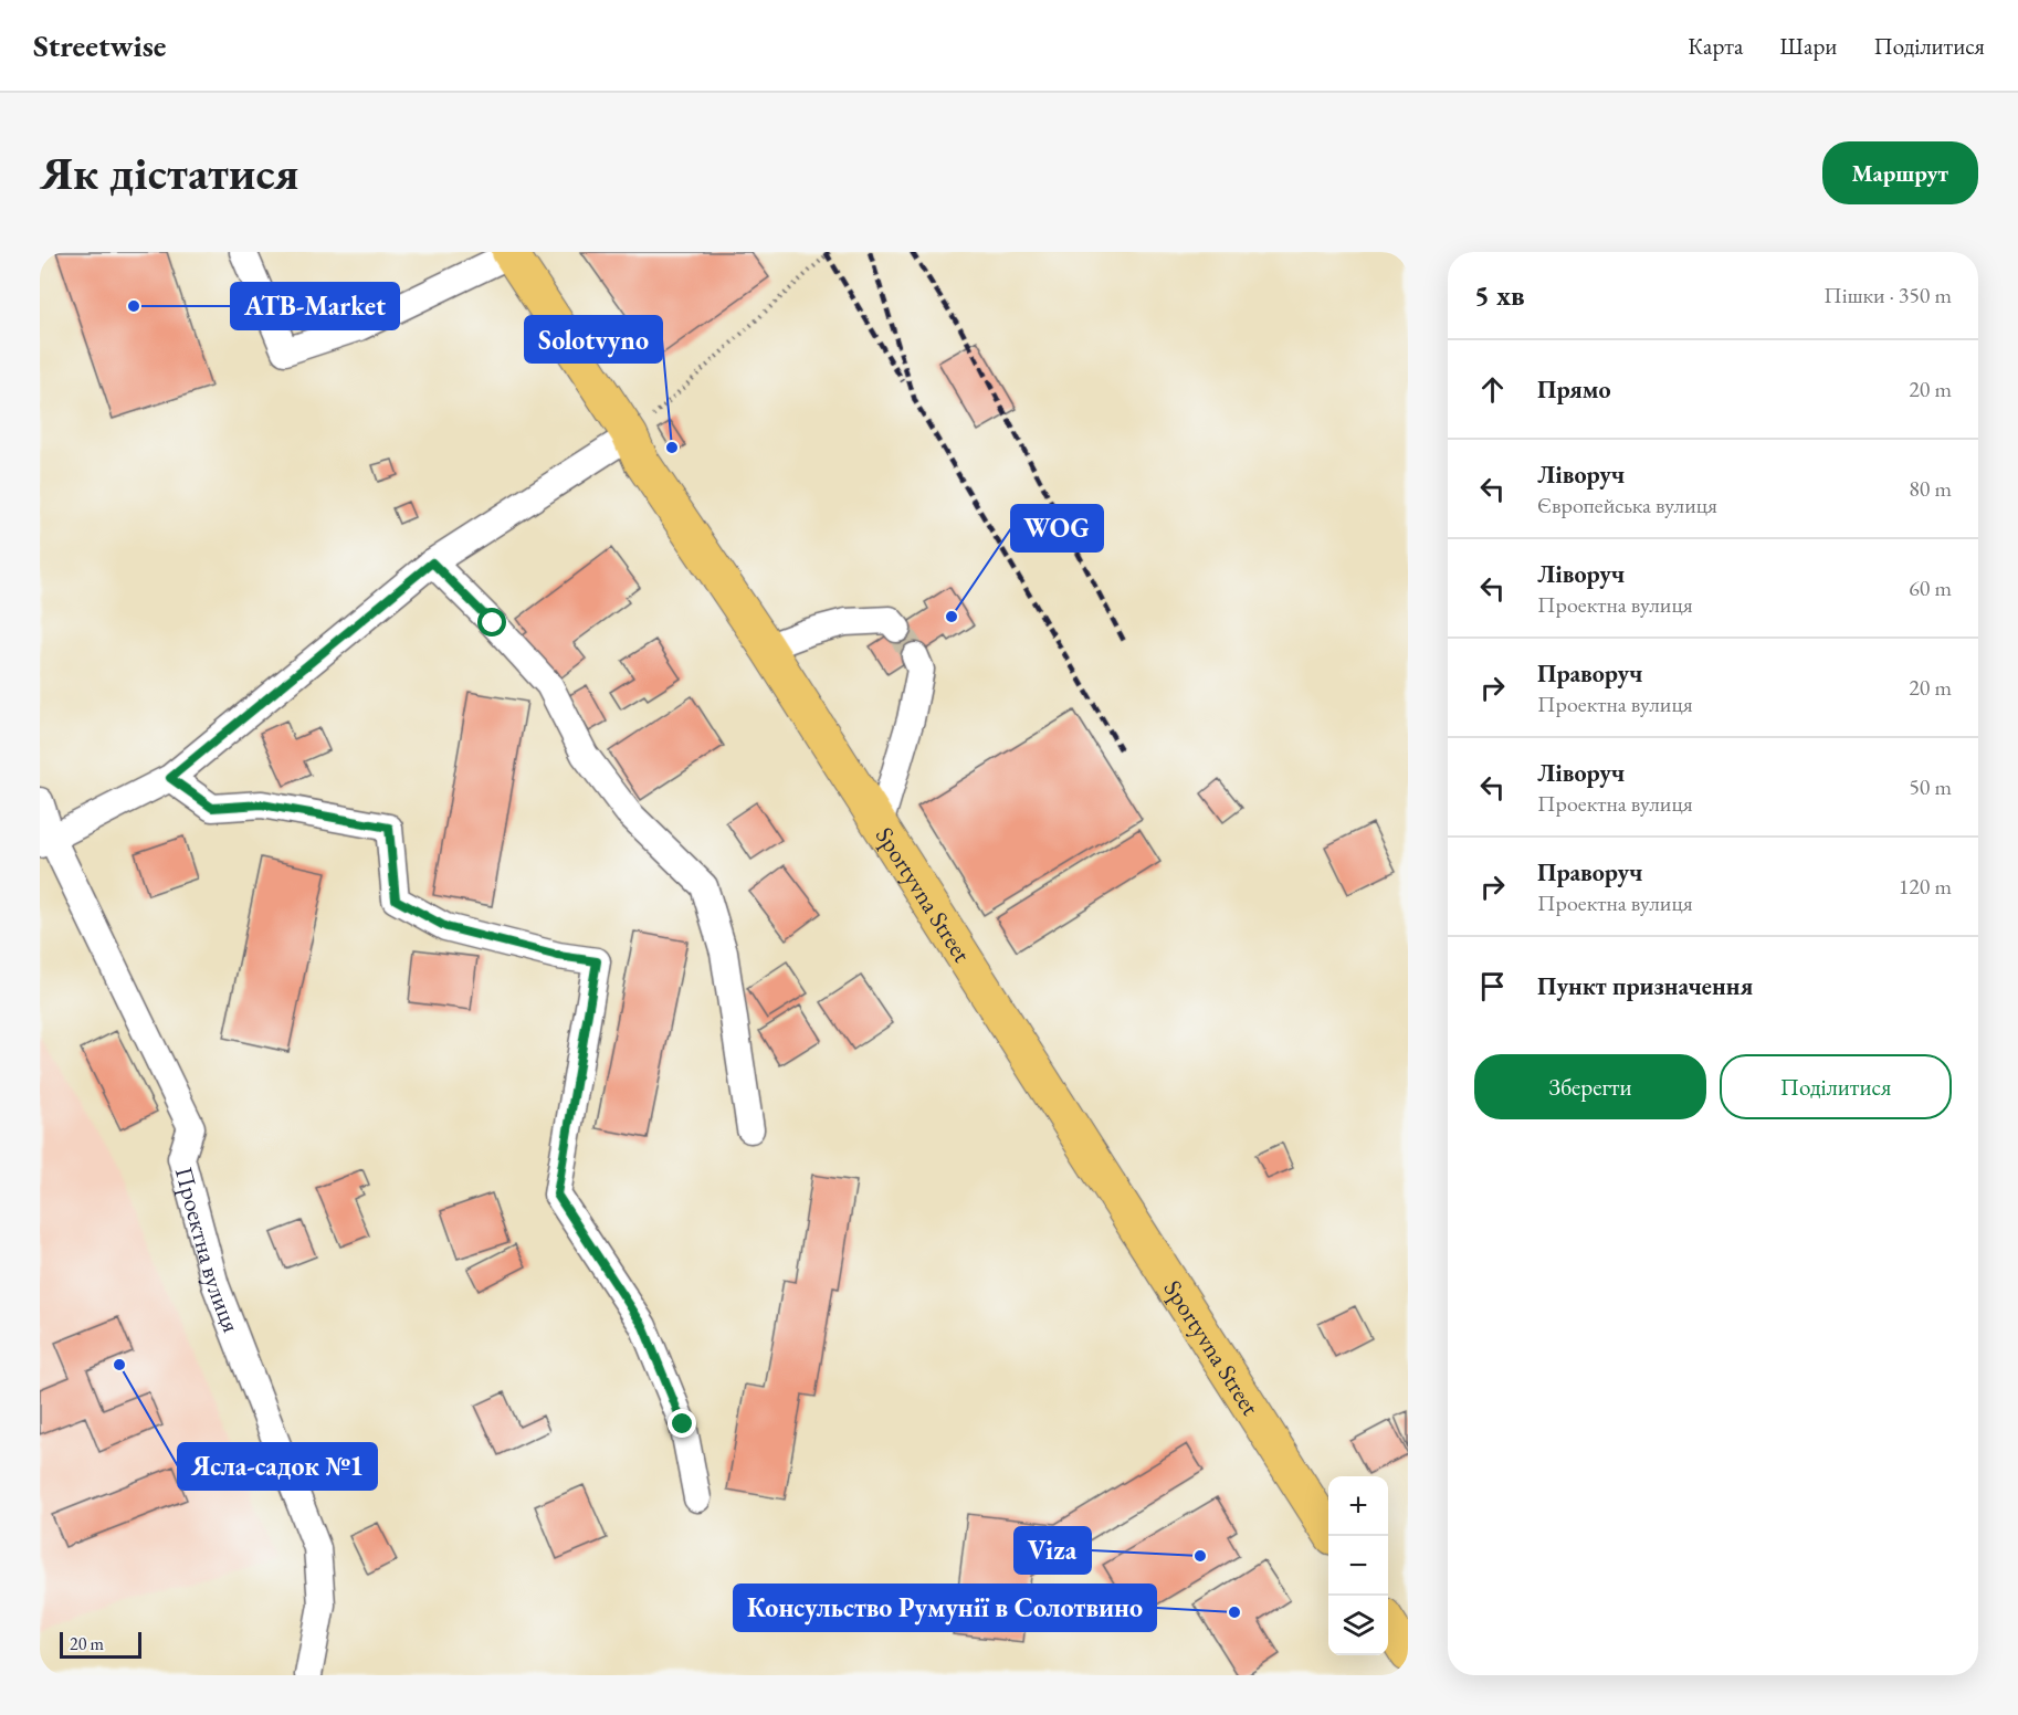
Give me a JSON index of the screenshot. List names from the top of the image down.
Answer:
{
  "streets": {
    "main road": ["Sportyvna Street"],
    "street": ["Проектна вулиця"]
  },
  "places": [
    "ATB-Market",
    "Solotvyno",
    "WOG",
    "Ясла-садок №1",
    "Viza",
    "Консульство Румунії в Солотвино"
  ],
  "scale_bar": "20 m",
  "page": {
    "header": "Streetwise",
    "nav": ["Карта", "Шари", "Поділитися"],
    "buttons": [
      "Маршрут",
      ["Зберегти", "Поділитися"]
    ],
    "title": "Як дістатися",
    "heading": ["5 хв", "Пішки · 350 m"],
    "list": [
      ["Прямо", "20 m"],
      ["Ліворуч", "Європейська вулиця", "80 m"],
      ["Ліворуч", "Проектна вулиця", "60 m"],
      ["Праворуч", "Проектна вулиця", "20 m"],
      ["Ліворуч", "Проектна вулиця", "50 m"],
      ["Праворуч", "Проектна вулиця", "120 m"],
      "Пункт призначення"
    ],
    "map_buttons": ["+", "−"],
    "scale": "20 m"
  }
}
